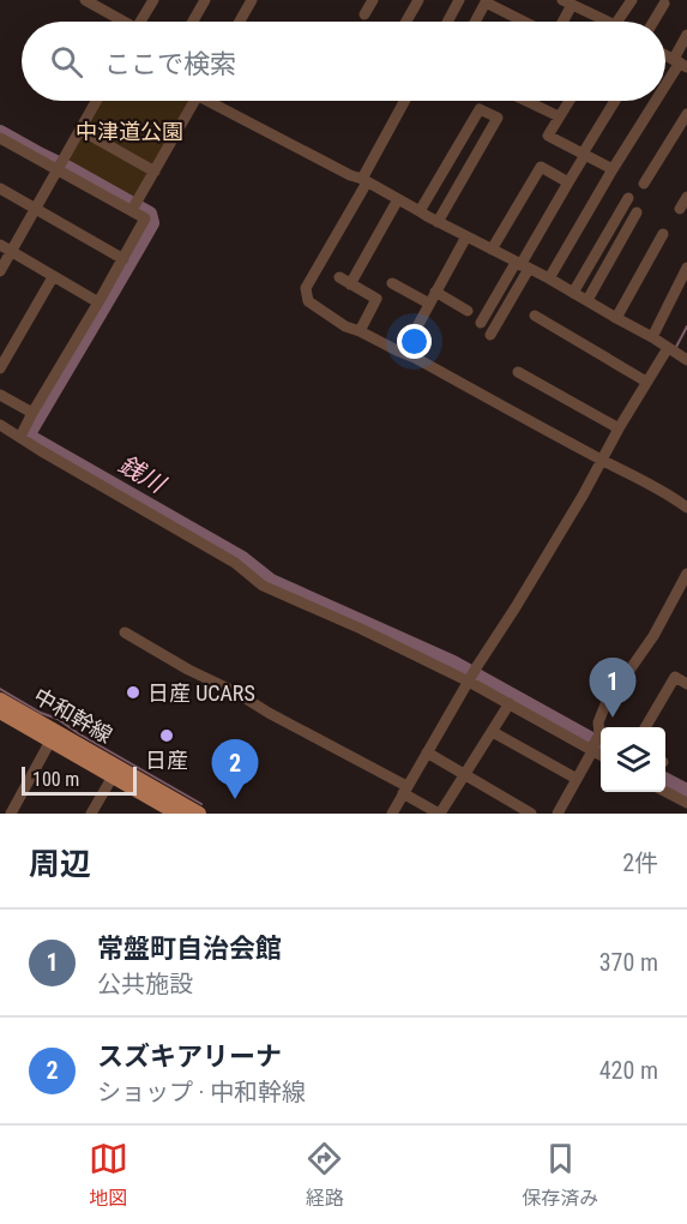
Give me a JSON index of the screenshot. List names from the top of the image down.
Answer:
{
  "streets": {
    "main road": ["中和幹線"]
  },
  "water": ["銭川"],
  "parks": ["中津道公園"],
  "places": ["日産 UCARS", "日産"],
  "scale_bar": "100 m",
  "page": {
    "search": "ここで検索",
    "pins": ["1", "2"],
    "scale": "100 m",
    "heading": ["周辺", "2件"],
    "list": [
      {
        "mark": "1",
        "name": "常盤町自治会館",
        "note": "公共施設",
        "value": "370 m"
      },
      {
        "mark": "2",
        "name": "スズキアリーナ",
        "note": "ショップ · 中和幹線",
        "value": "420 m"
      }
    ],
    "nav": ["地図", "経路", "保存済み"]
  }
}
